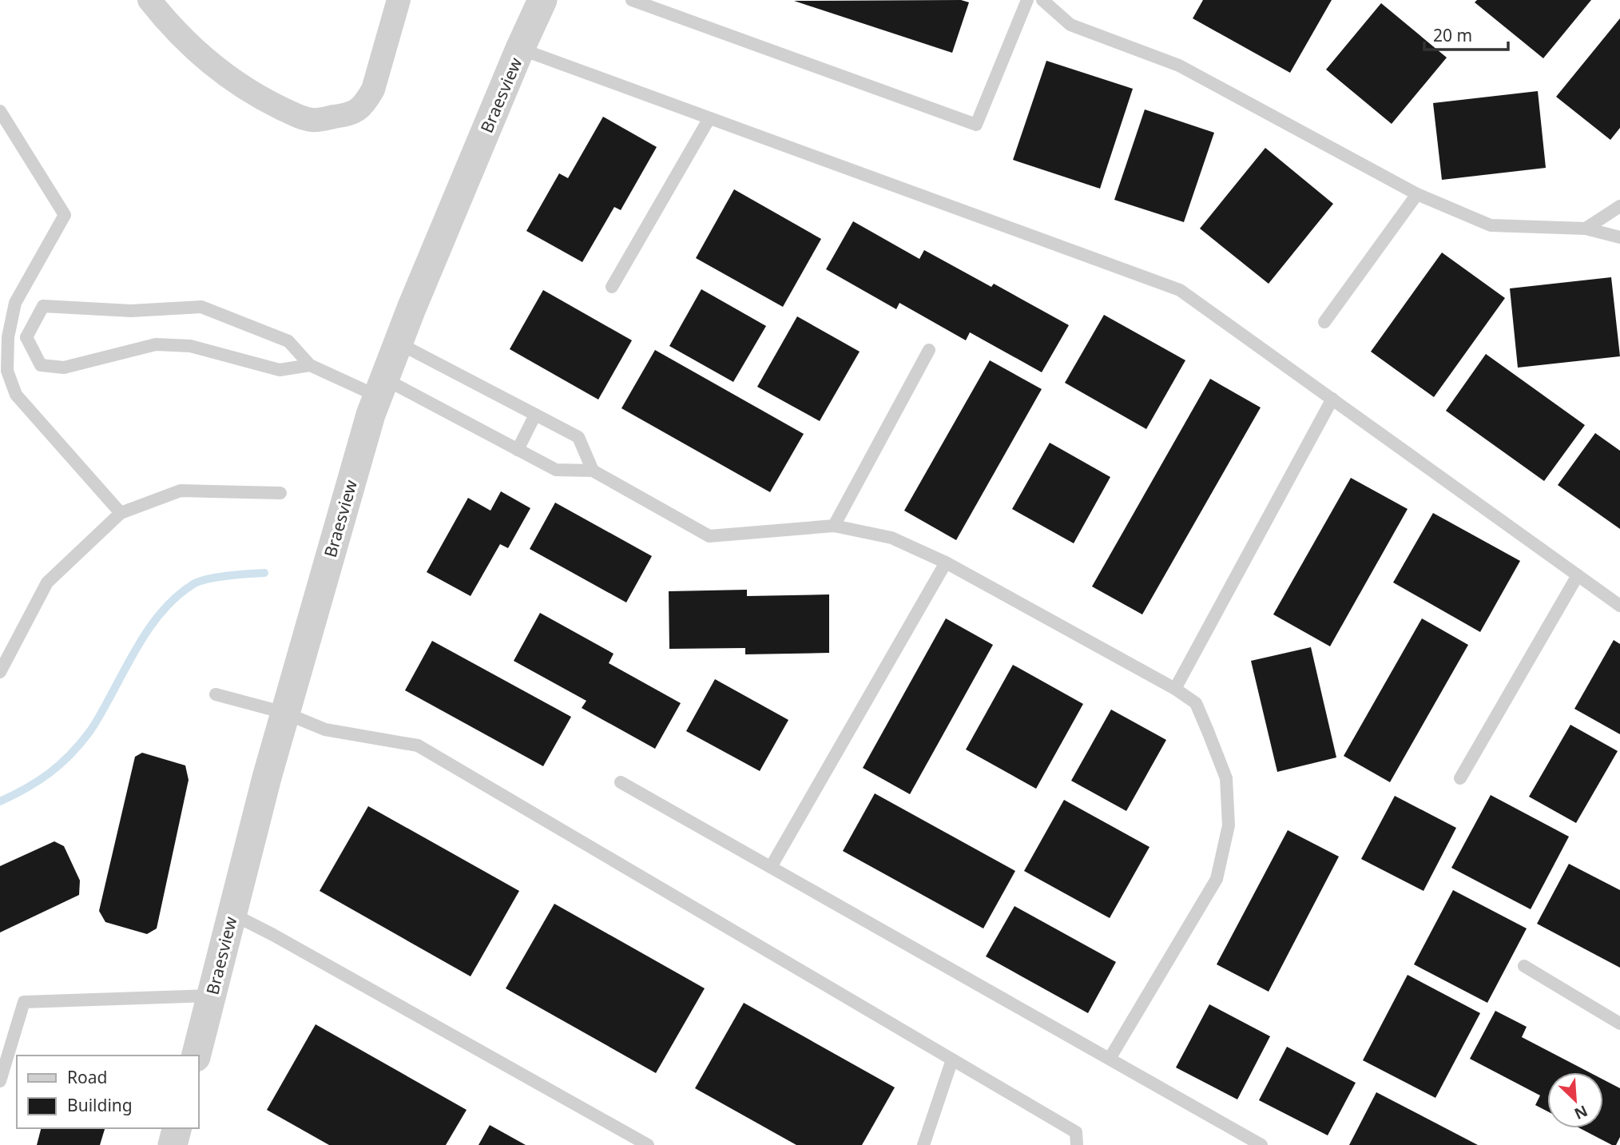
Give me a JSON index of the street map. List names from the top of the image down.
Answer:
{
  "streets": {
    "street": ["Braesview"]
  },
  "legend": ["Road", "Building"],
  "scale_bar": "20 m",
  "north": "bottom right"
}
